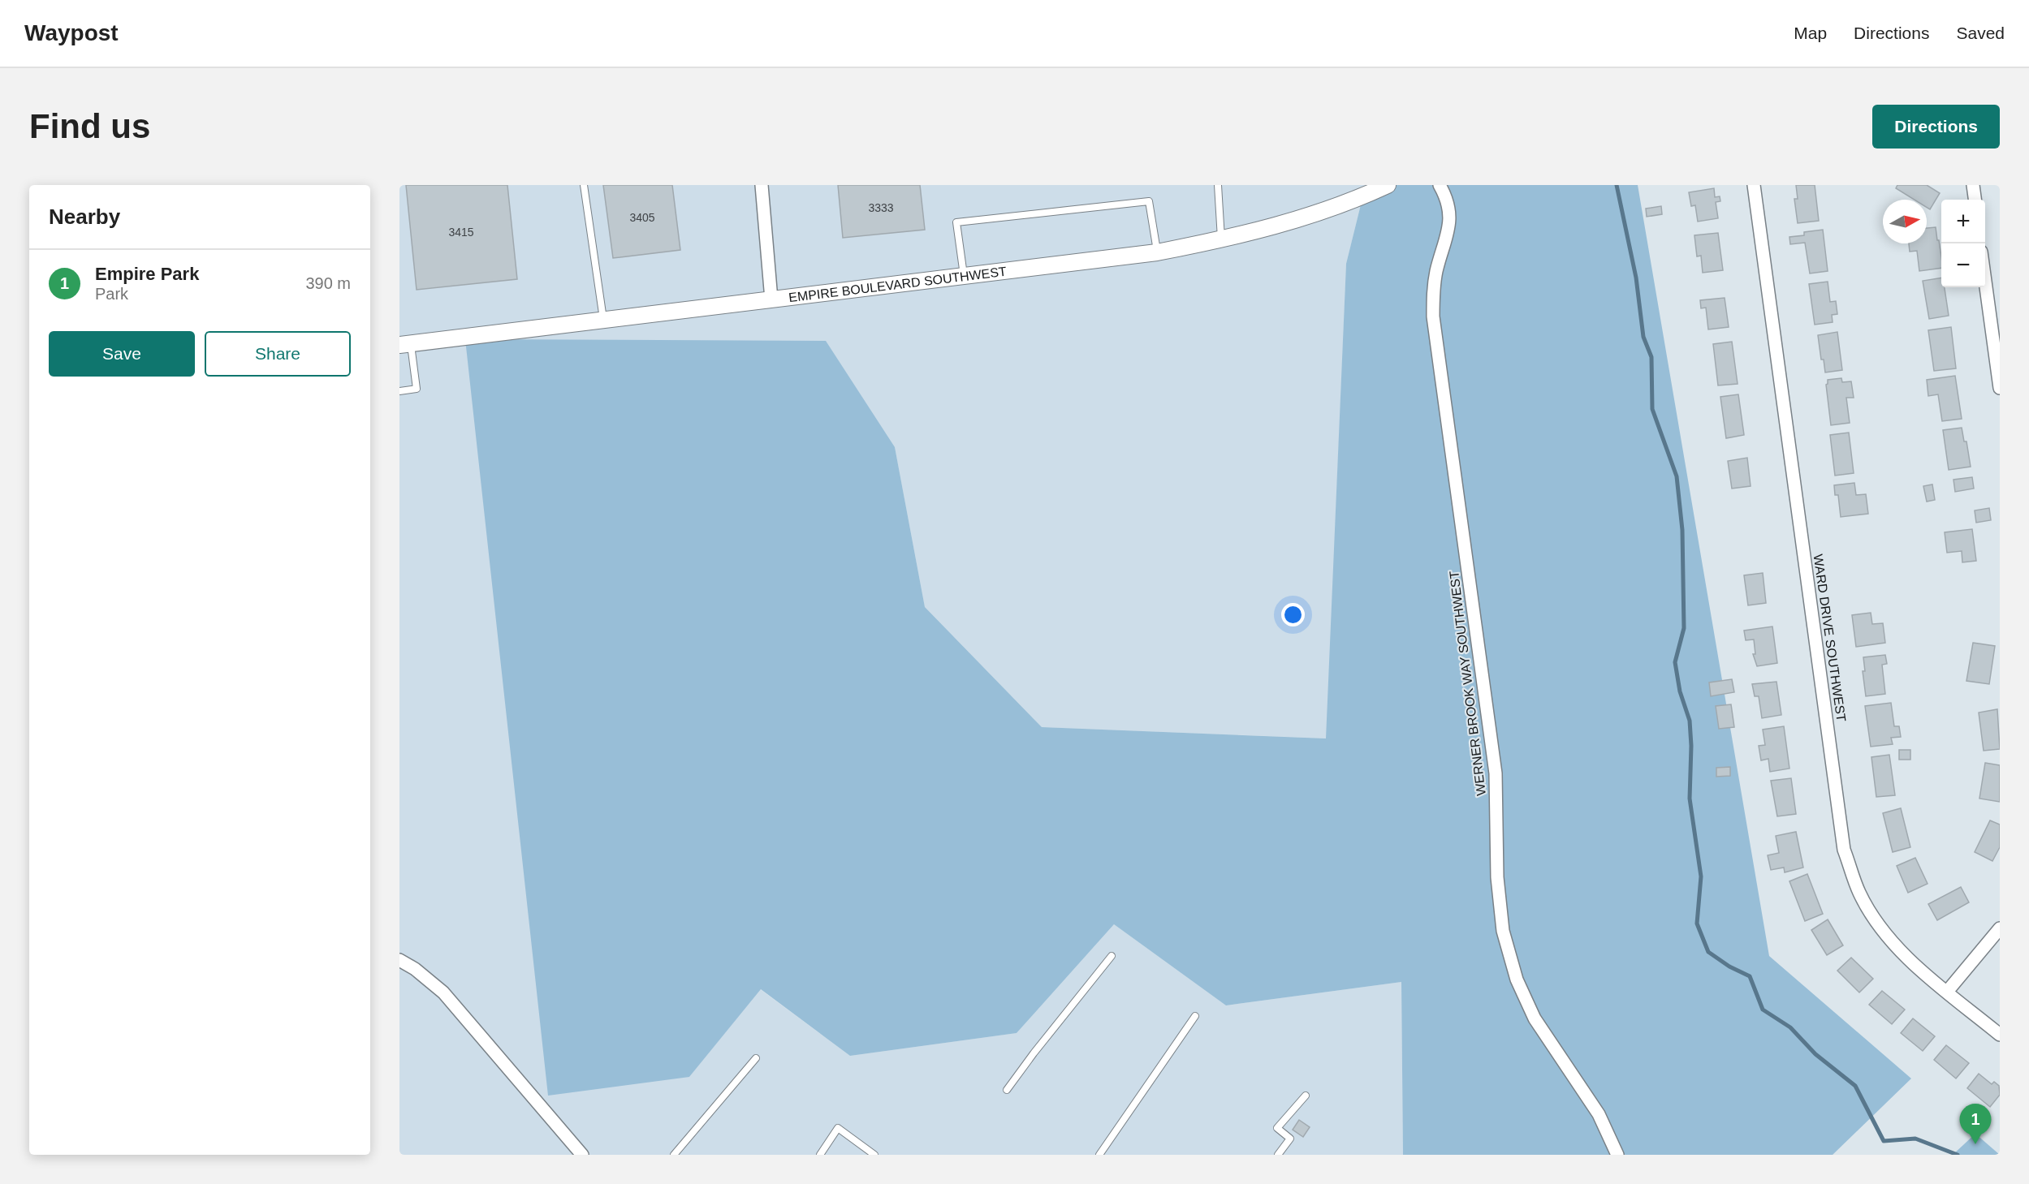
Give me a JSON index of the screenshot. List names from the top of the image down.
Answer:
{
  "streets": {
    "street": ["EMPIRE BOULEVARD SOUTHWEST", "WARD DRIVE SOUTHWEST", "WERNER BROOK WAY SOUTHWEST"]
  },
  "house_numbers": ["3333", "3405", "3415"],
  "north": "right",
  "page": {
    "header": "Waypost",
    "nav": ["Map", "Directions", "Saved"],
    "buttons": [
      "Directions",
      ["Save", "Share"]
    ],
    "title": "Find us",
    "heading": "Nearby",
    "map_buttons": ["+", "−"],
    "list": [
      {
        "mark": "1",
        "name": "Empire Park",
        "note": "Park",
        "value": "390 m"
      }
    ],
    "pins": "1"
  }
}
